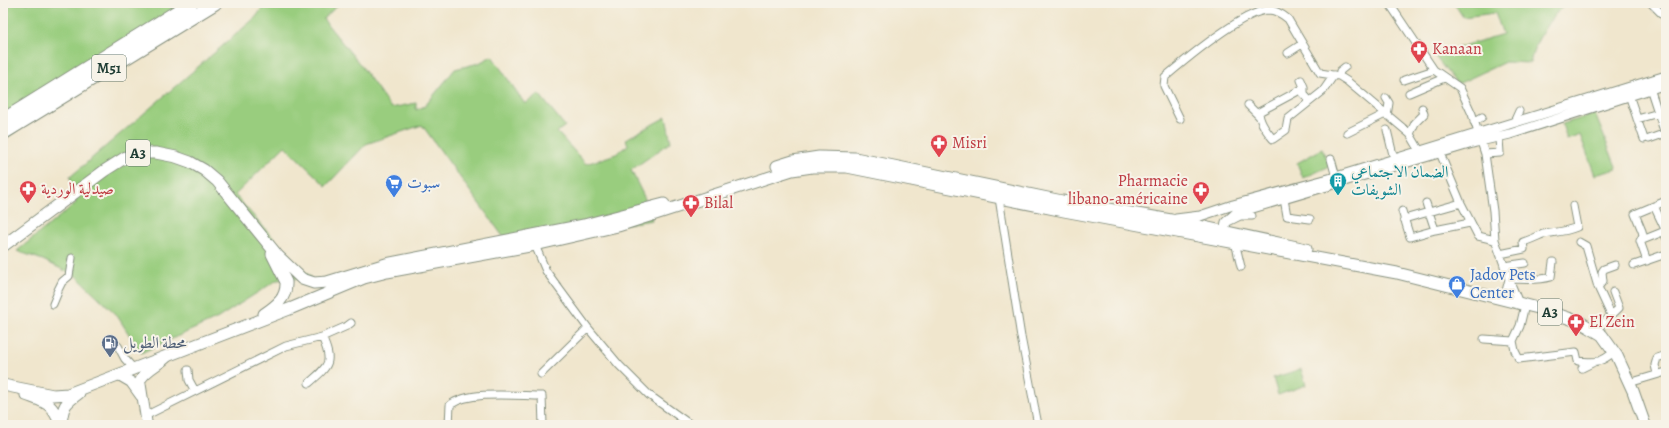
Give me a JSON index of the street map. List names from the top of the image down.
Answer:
{
  "streets": {
    "highway": ["M51", "A3"]
  },
  "places": {
    "pharmacy": [
      "Kanaan",
      "Misri",
      "صيدلية الوردية",
      "Pharmacie libano-américaine",
      "Bilal",
      "El Zein"
    ],
    "building": ["الضمان الاجتماعي الشويفات"],
    "supermarket": ["سبوت"],
    "shop": ["Jadov Pets Center"],
    "fuel station": ["محطة الطويل"]
  }
}
